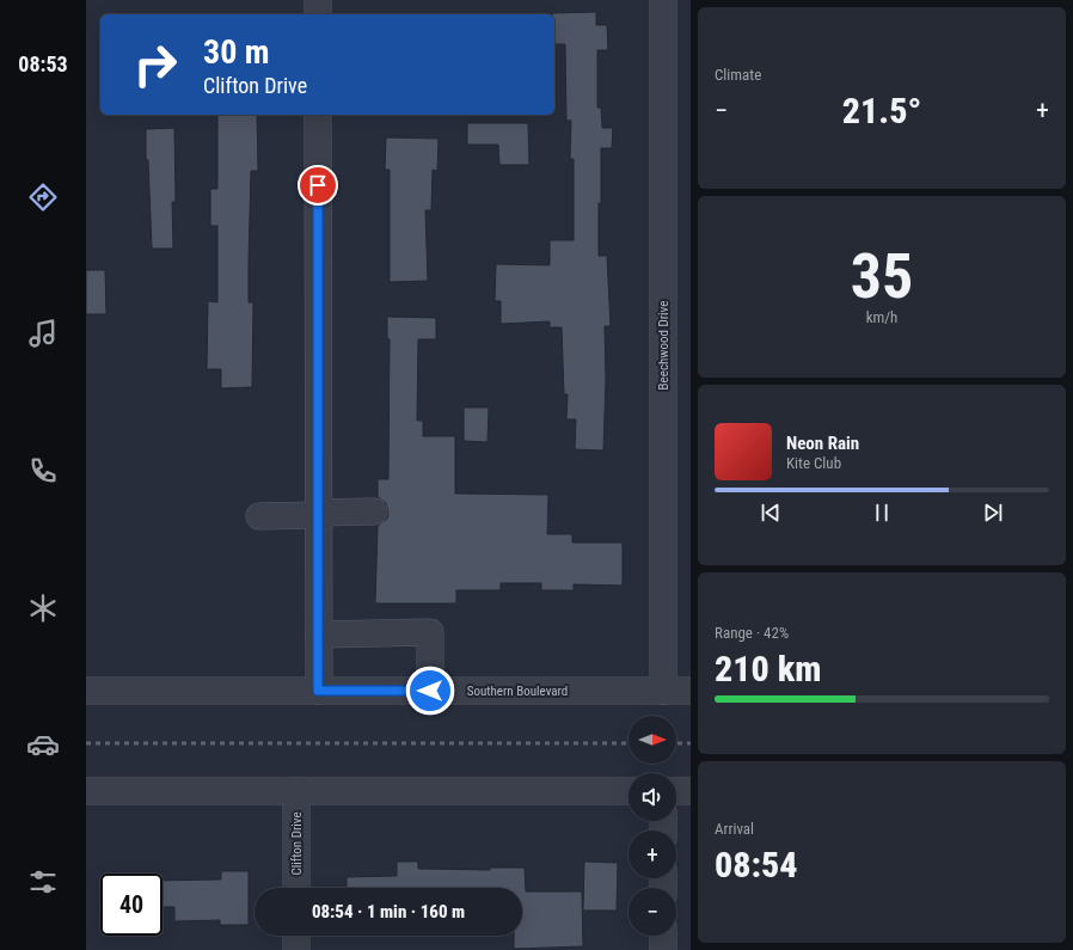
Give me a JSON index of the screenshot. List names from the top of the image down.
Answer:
{
  "streets": {
    "street": ["Beechwood Drive", "Southern Boulevard", "Clifton Drive"]
  },
  "crossings": [
    ["Beechwood Drive", "Southern Boulevard"]
  ],
  "north": "right",
  "page": {
    "tabs": "08:53",
    "tile": [
      "Climate",
      ["35", "km/h"],
      ["Range · 42%", "210 km"],
      ["Arrival", "08:54"]
    ],
    "turn": ["30 m", "Clifton Drive"],
    "heat": ["−", "21.5°", "+"],
    "song": ["Neon Rain", "Kite Club"],
    "map_buttons": ["+", "−"],
    "limit": "40",
    "trip": "08:54 · 1 min · 160 m"
  }
}
